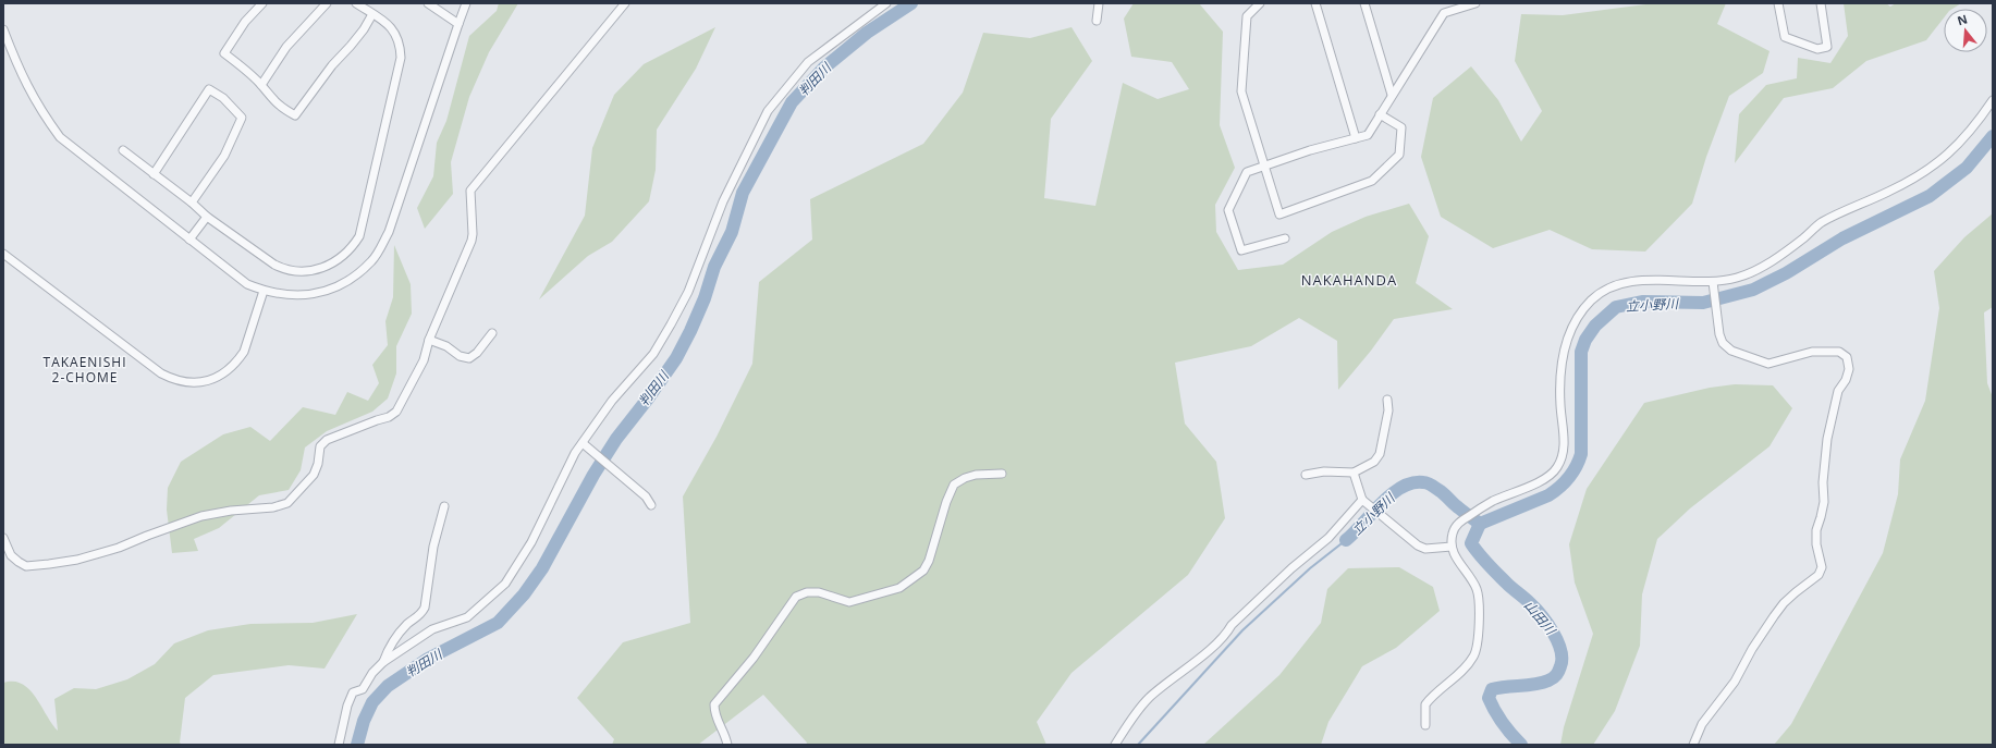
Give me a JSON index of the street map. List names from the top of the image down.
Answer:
{
  "districts": ["NAKAHANDA", "TAKAENISHI 2-CHOME"],
  "water": ["判田川", "立小野川", "山田川"],
  "north": "top"
}
